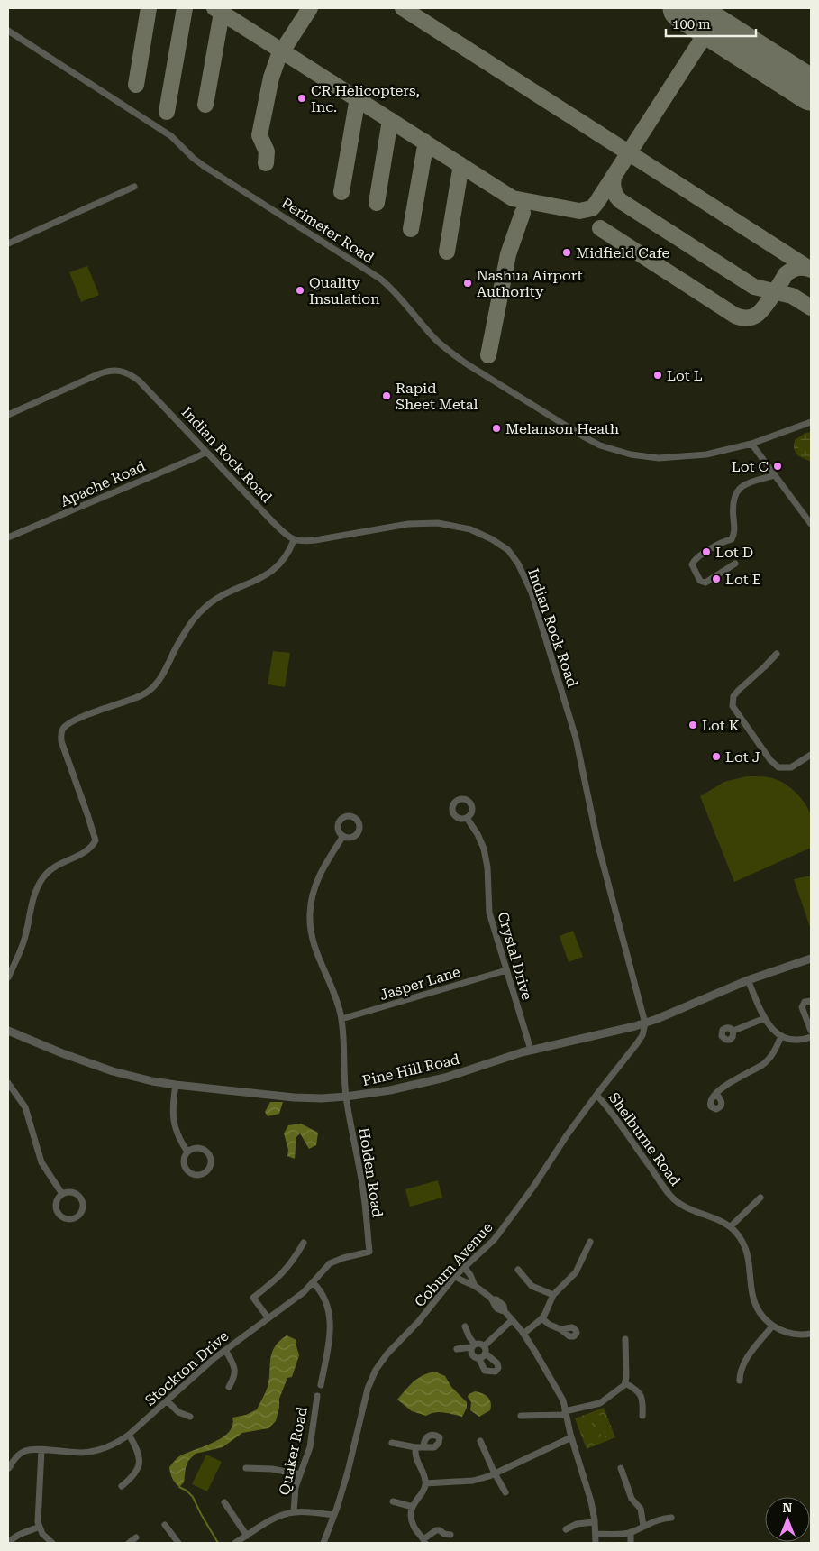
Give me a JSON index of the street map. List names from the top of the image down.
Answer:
{
  "streets": {
    "street": [
      "Perimeter Road",
      "Indian Rock Road",
      "Apache Road",
      "Crystal Drive",
      "Jasper Lane",
      "Pine Hill Road",
      "Shelburne Road",
      "Holden Road",
      "Coburn Avenue",
      "Stockton Drive",
      "Quaker Road"
    ]
  },
  "crossings": [
    ["Indian Rock Road", "Apache Road"],
    ["Indian Rock Road", "Pine Hill Road"],
    ["Indian Rock Road", "Coburn Avenue"],
    ["Crystal Drive", "Jasper Lane"],
    ["Crystal Drive", "Pine Hill Road"],
    ["Jasper Lane", "Holden Road"],
    ["Pine Hill Road", "Holden Road"],
    ["Pine Hill Road", "Coburn Avenue"],
    ["Shelburne Road", "Coburn Avenue"],
    ["Holden Road", "Stockton Drive"]
  ],
  "places": [
    "CR Helicopters, Inc.",
    "Midfield Cafe",
    "Nashua Airport Authority",
    "Quality Insulation",
    "Lot L",
    "Rapid Sheet Metal",
    "Melanson Heath",
    "Lot C",
    "Lot D",
    "Lot E",
    "Lot K",
    "Lot J"
  ],
  "scale_bar": "100 m",
  "north": "top"
}
